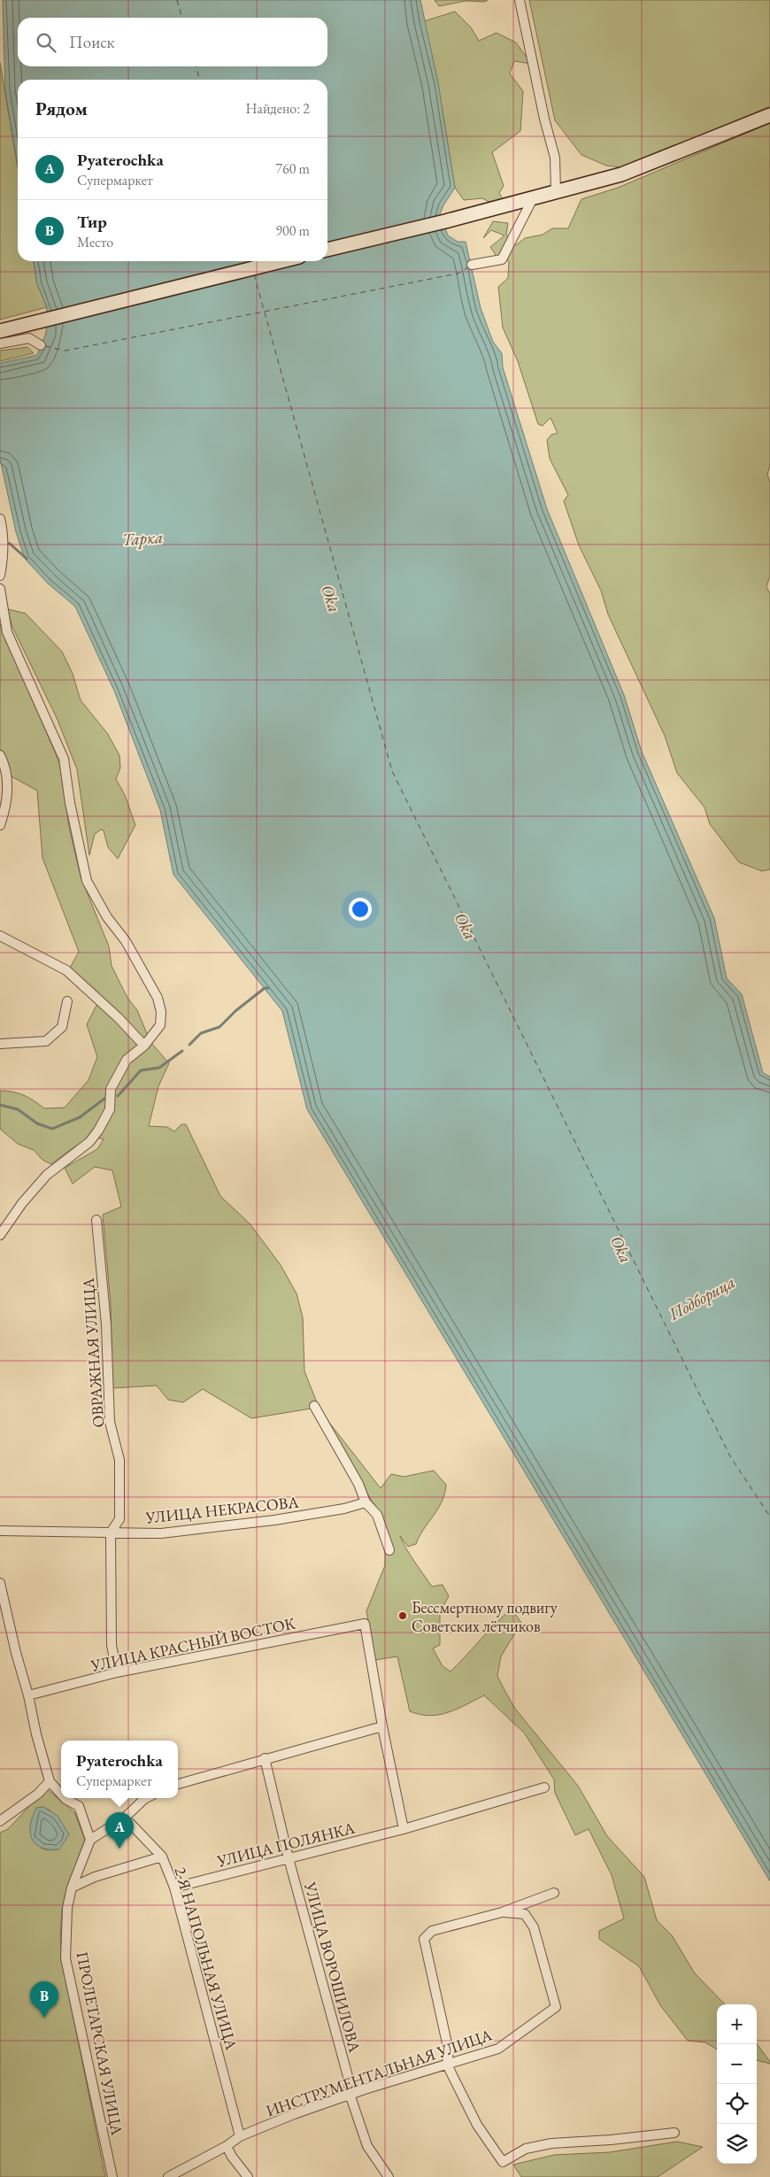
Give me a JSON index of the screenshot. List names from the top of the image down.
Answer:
{
  "streets": {
    "street": [
      "ОВРАЖНАЯ УЛИЦА",
      "УЛИЦА НЕКРАСОВА",
      "УЛИЦА КРАСНЫЙ ВОСТОК",
      "УЛИЦА ПОЛЯНКА",
      "2-Я НАПОЛЬНАЯ УЛИЦА",
      "УЛИЦА ВОРОШИЛОВА",
      "ПРОЛЕТАРСКАЯ УЛИЦА",
      "ИНСТРУМЕНТАЛЬНАЯ УЛИЦА"
    ]
  },
  "crossings": [
    ["ОВРАЖНАЯ УЛИЦА", "УЛИЦА НЕКРАСОВА"],
    ["УЛИЦА ПОЛЯНКА", "2-Я НАПОЛЬНАЯ УЛИЦА"],
    ["УЛИЦА ПОЛЯНКА", "УЛИЦА ВОРОШИЛОВА"],
    ["2-Я НАПОЛЬНАЯ УЛИЦА", "ПРОЛЕТАРСКАЯ УЛИЦА"],
    ["2-Я НАПОЛЬНАЯ УЛИЦА", "ИНСТРУМЕНТАЛЬНАЯ УЛИЦА"],
    ["УЛИЦА ВОРОШИЛОВА", "ИНСТРУМЕНТАЛЬНАЯ УЛИЦА"]
  ],
  "water": ["Тарка", "Oka", "Подборица"],
  "places": ["Бессмертному подвигу Советских лётчиков"],
  "page": {
    "search": "Поиск",
    "heading": ["Рядом", "Найдено: 2"],
    "list": [
      {
        "mark": "A",
        "name": "Pyaterochka",
        "note": "Супермаркет",
        "value": "760 m"
      },
      {
        "mark": "B",
        "name": "Тир",
        "note": "Место",
        "value": "900 m"
      }
    ],
    "popup": ["Pyaterochka", "Супермаркет"],
    "pins": ["A", "B"],
    "map_buttons": ["+", "−"]
  }
}
